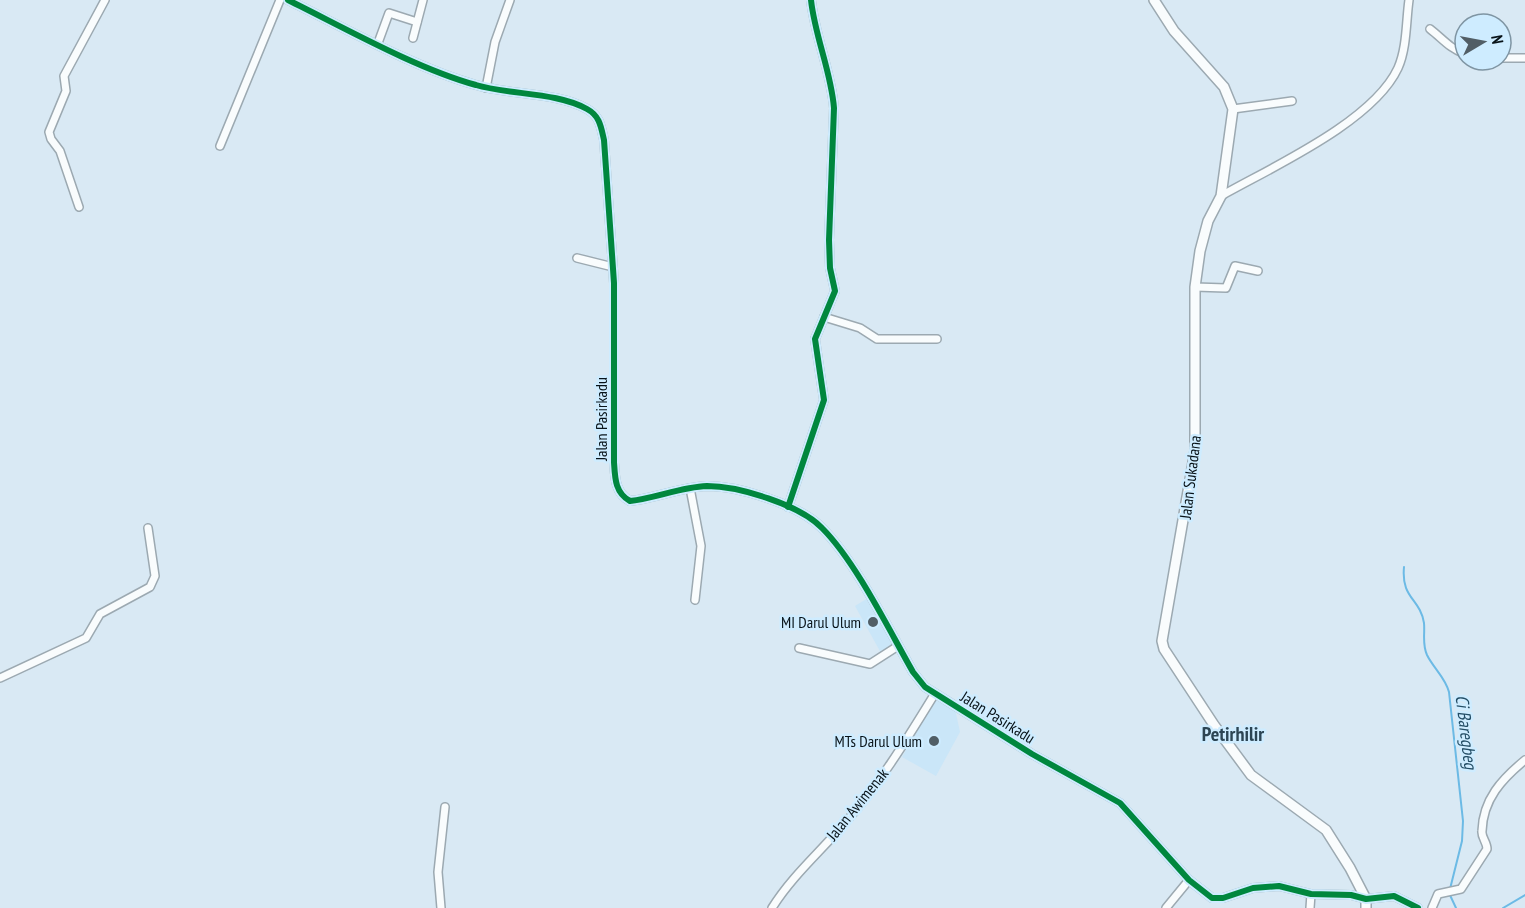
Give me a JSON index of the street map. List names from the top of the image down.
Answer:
{
  "streets": {
    "main road": ["Jalan Sukadana"],
    "street": ["Jalan Pasirkadu", "Jalan Awimenak"]
  },
  "crossings": [
    ["Jalan Pasirkadu", "Jalan Sukadana"],
    ["Jalan Pasirkadu", "Jalan Awimenak"]
  ],
  "districts": ["Petirhilir"],
  "water": ["Ci Baregbeg"],
  "places": ["MI Darul Ulum", "MTs Darul Ulum"],
  "north": "right"
}
